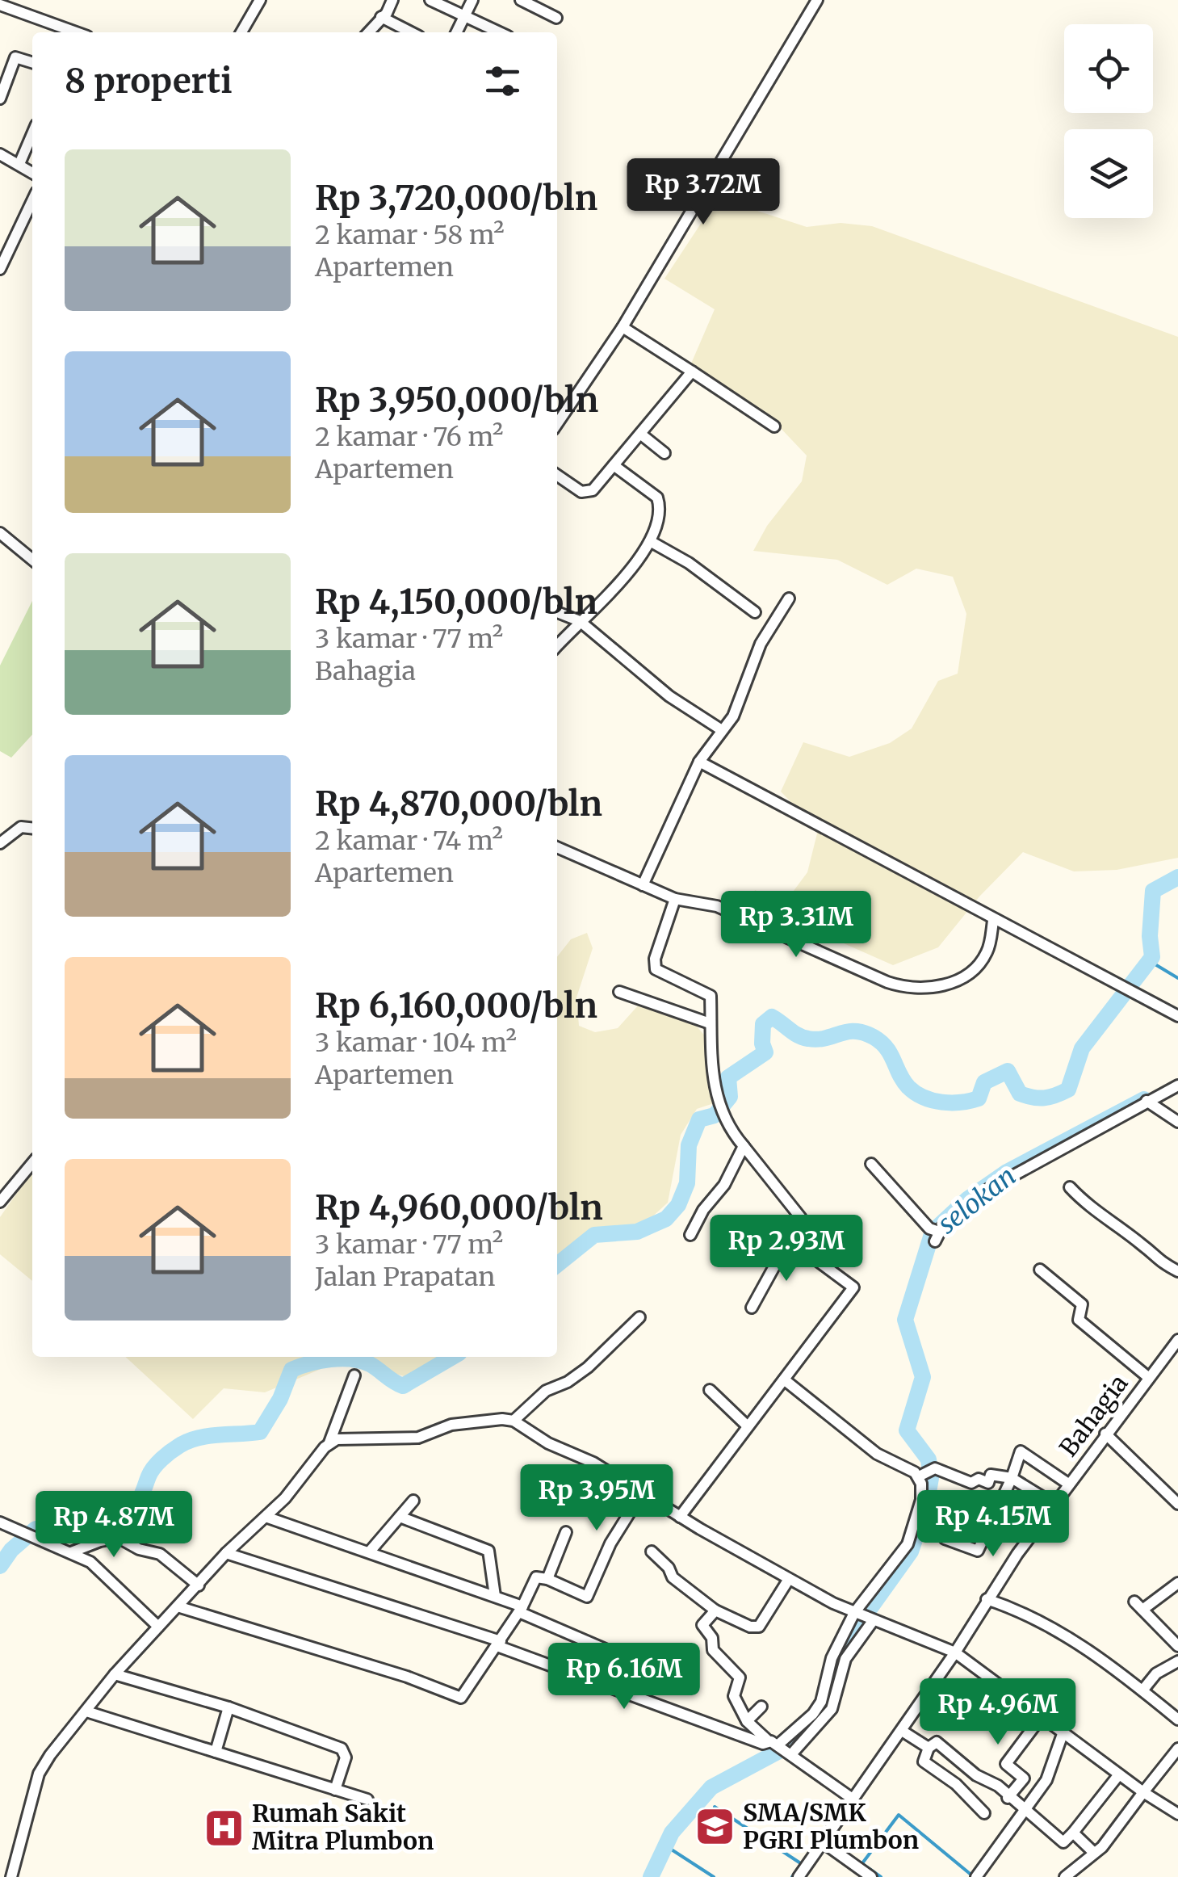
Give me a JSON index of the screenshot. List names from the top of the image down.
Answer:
{
  "streets": {
    "street": ["Bahagia"]
  },
  "water": ["selokan"],
  "places": {
    "school or university": ["SMA/SMK PGRI Plumbon"],
    "hospital": ["Rumah Sakit Mitra Plumbon"]
  },
  "page": {
    "heading": "8 properti",
    "list": [
      {
        "name": "Rp 3,720,000/bln",
        "note": "2 kamar · 58 m² · Apartemen"
      },
      {
        "name": "Rp 3,950,000/bln",
        "note": "2 kamar · 76 m² · Apartemen"
      },
      {
        "name": "Rp 4,150,000/bln",
        "note": "3 kamar · 77 m² · Bahagia"
      },
      {
        "name": "Rp 4,870,000/bln",
        "note": "2 kamar · 74 m² · Apartemen"
      },
      {
        "name": "Rp 6,160,000/bln",
        "note": "3 kamar · 104 m² · Apartemen"
      },
      {
        "name": "Rp 4,960,000/bln",
        "note": "3 kamar · 77 m² · Jalan Prapatan"
      }
    ],
    "price": [
      "Rp 3.72M",
      "Rp 3.31M",
      "Rp 2.93M",
      "Rp 3.95M",
      "Rp 4.15M",
      "Rp 4.87M",
      "Rp 6.16M",
      "Rp 4.96M"
    ]
  }
}
